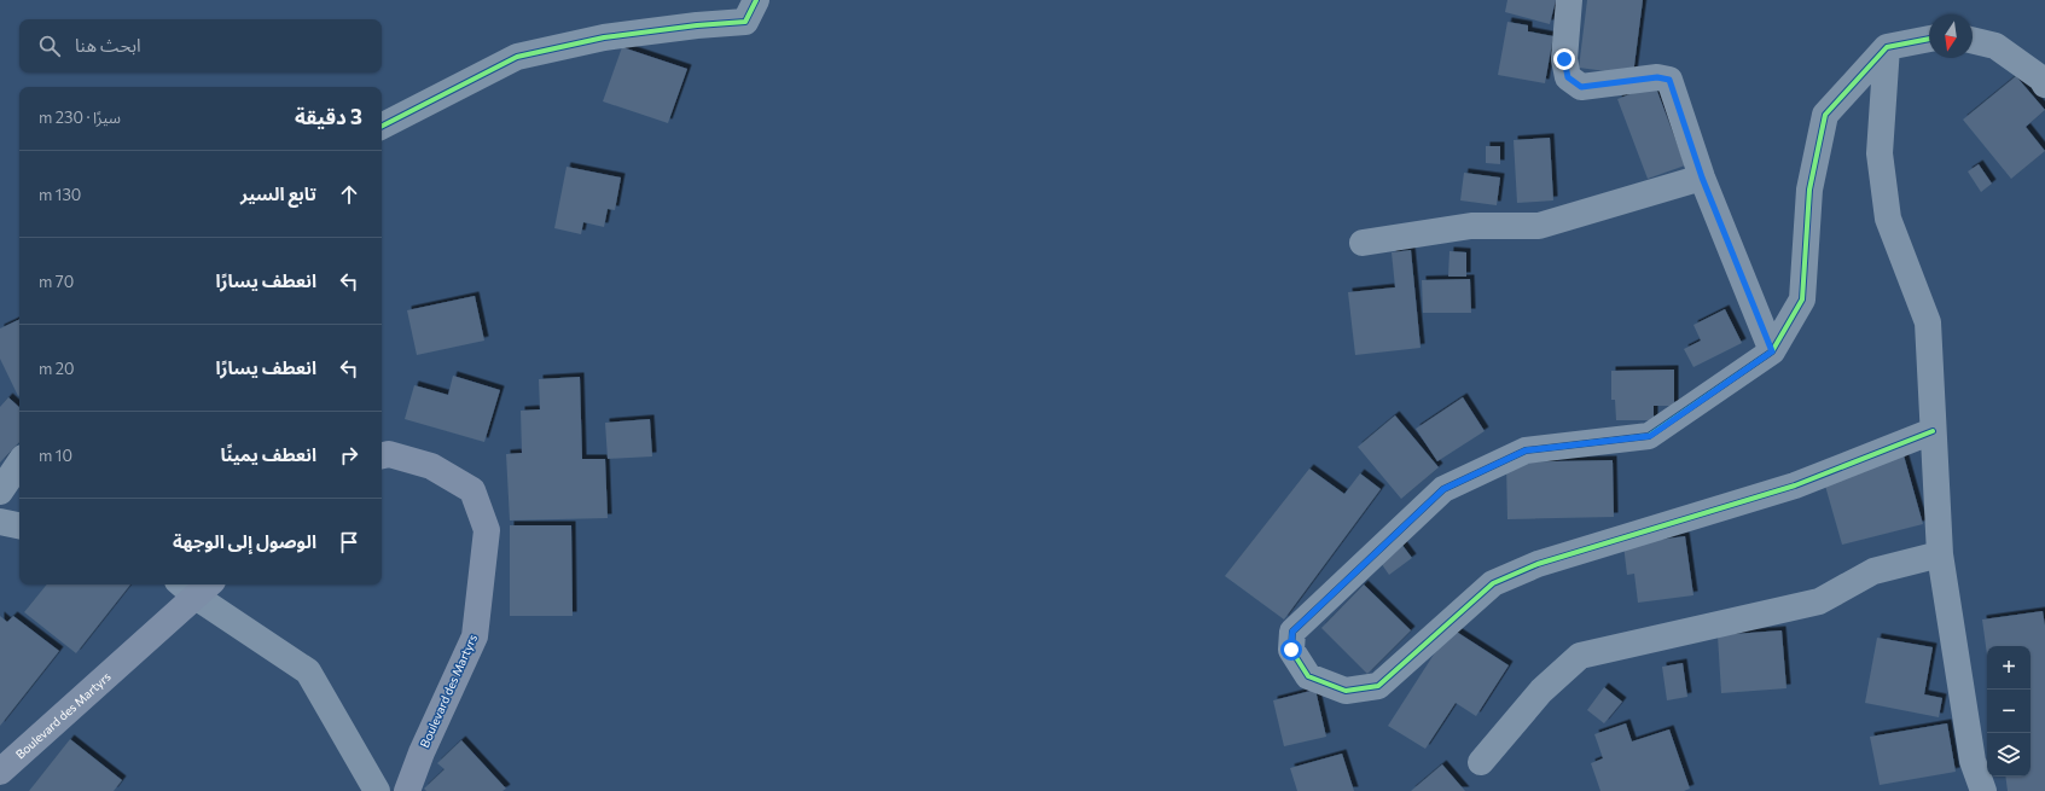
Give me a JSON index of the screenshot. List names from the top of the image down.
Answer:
{
  "streets": {
    "main road": ["Boulevard des Martyrs"]
  },
  "north": "bottom",
  "page": {
    "search": "ابحث هنا",
    "heading": ["3 دقيقة", "سيرًا · 230 m"],
    "list": [
      ["تابع السير", "130 m"],
      ["انعطف يسارًا", "70 m"],
      ["انعطف يسارًا", "20 m"],
      ["انعطف يمينًا", "10 m"],
      "الوصول إلى الوجهة"
    ],
    "map_buttons": ["+", "−"]
  }
}
